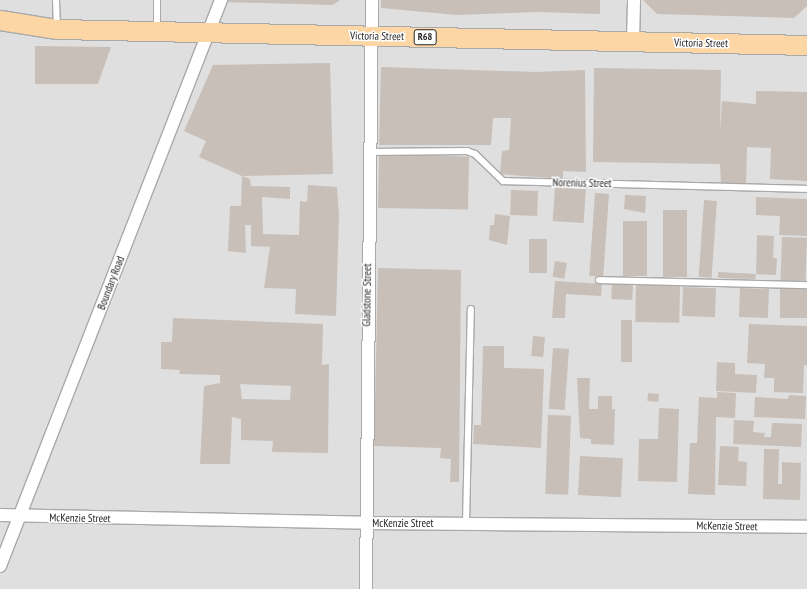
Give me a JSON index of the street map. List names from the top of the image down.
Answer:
{
  "streets": {
    "main road": ["Victoria Street", "R68"],
    "street": ["Boundary Road", "Gladstone Street", "McKenzie Street"],
    "lane": ["Norenius Street"]
  },
  "crossings": [
    ["Victoria Street", "Boundary Road"],
    ["Victoria Street", "Gladstone Street"],
    ["Norenius Street", "Gladstone Street"],
    ["Boundary Road", "McKenzie Street"],
    ["Gladstone Street", "McKenzie Street"]
  ]
}
